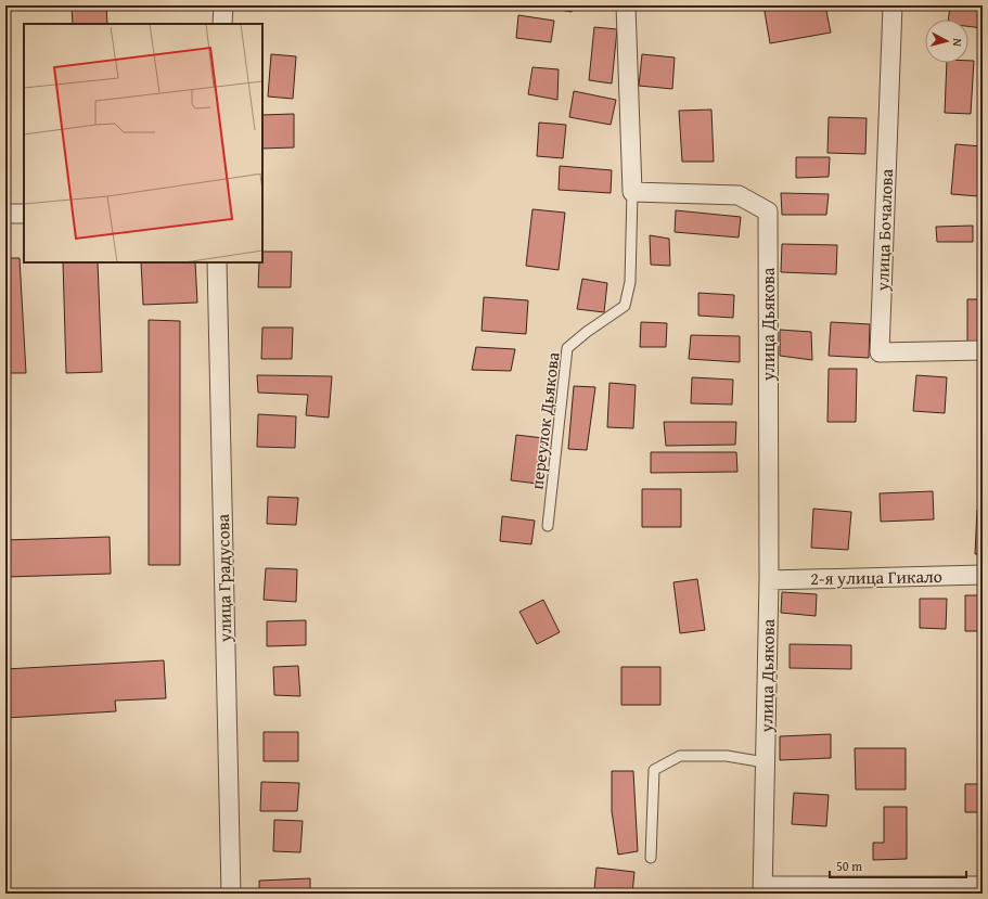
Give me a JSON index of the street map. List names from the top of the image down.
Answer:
{
  "streets": {
    "street": [
      "улица Бочалова",
      "улица Дьякова",
      "2-я улица Гикало",
      "улица Градусова"
    ],
    "lane": ["переулок Дьякова"]
  },
  "crossings": [
    ["улица Дьякова", "переулок Дьякова"],
    ["улица Дьякова", "2-я улица Гикало"]
  ],
  "scale_bar": "50 m",
  "north": "right"
}
